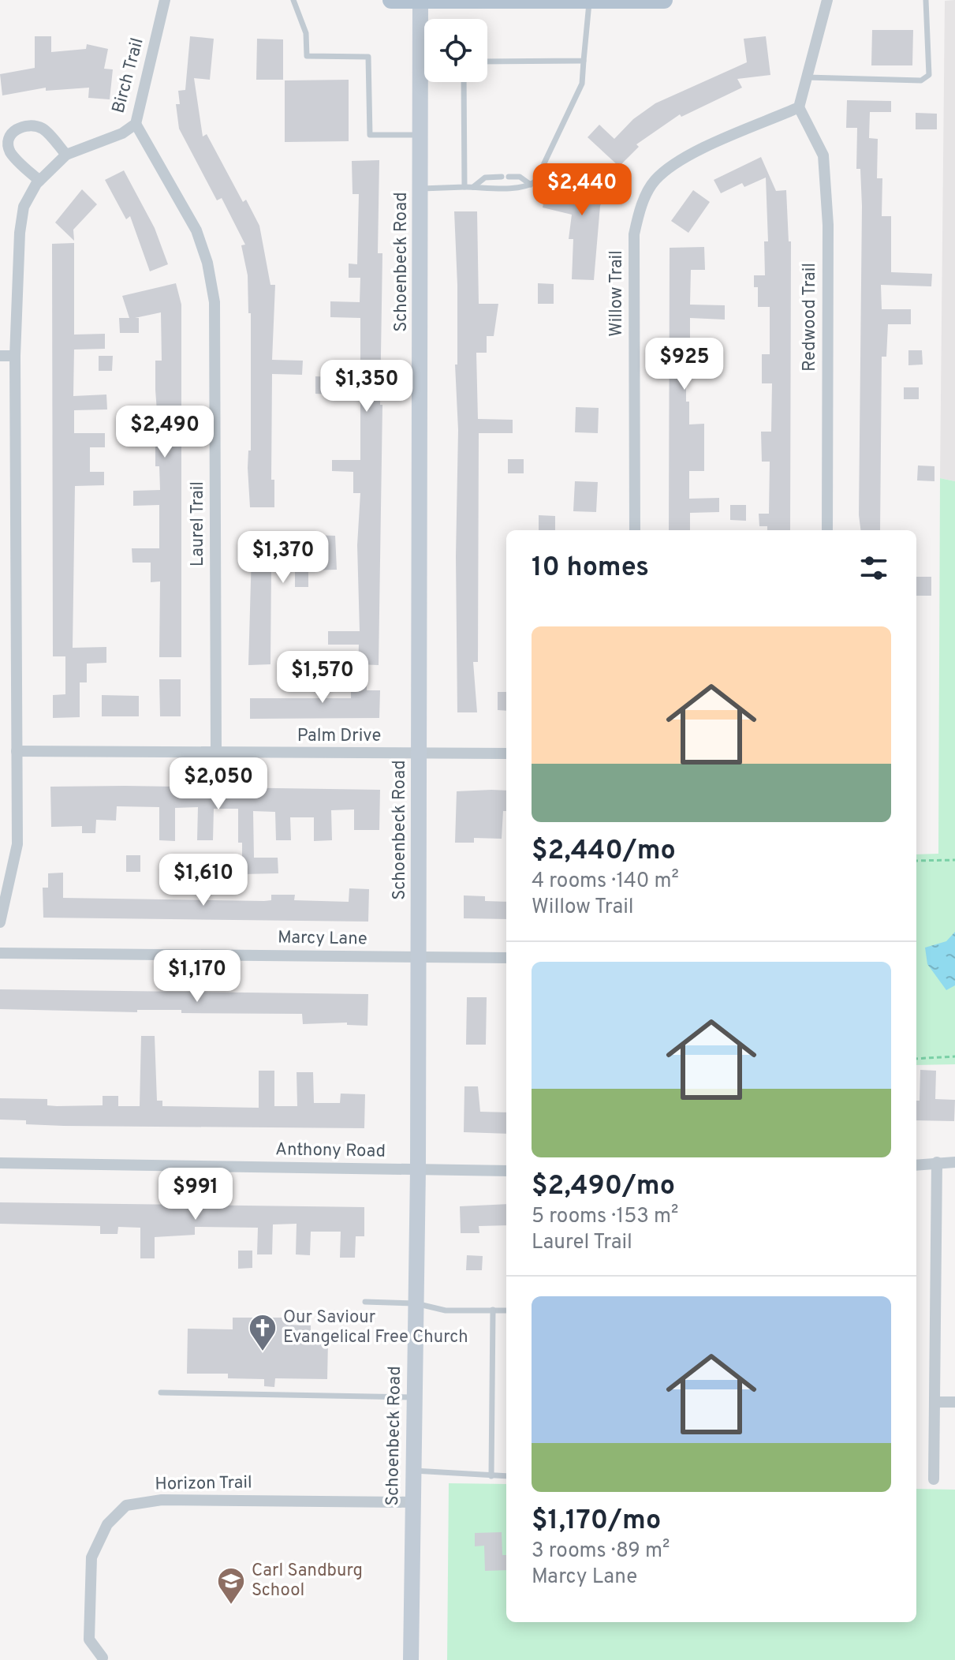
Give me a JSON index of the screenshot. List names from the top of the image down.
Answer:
{
  "streets": {
    "main road": ["Schoenbeck Road"],
    "street": [
      "Birch Trail",
      "Willow Trail",
      "Redwood Trail",
      "Laurel Trail",
      "Palm Drive",
      "Marcy Lane",
      "Anthony Road",
      "Horizon Trail"
    ]
  },
  "crossings": [
    ["Birch Trail", "Laurel Trail"],
    ["Birch Trail", "Palm Drive"],
    ["Schoenbeck Road", "Palm Drive"],
    ["Schoenbeck Road", "Marcy Lane"],
    ["Schoenbeck Road", "Anthony Road"],
    ["Schoenbeck Road", "Horizon Trail"],
    ["Willow Trail", "Redwood Trail"],
    ["Laurel Trail", "Palm Drive"]
  ],
  "places": {
    "church": ["Our Saviour Evangelical Free Church"],
    "school or university": ["Carl Sandburg School"]
  },
  "page": {
    "price": [
      "$2,440",
      "$925",
      "$1,350",
      "$2,490",
      "$1,370",
      "$1,570",
      "$2,050",
      "$1,610",
      "$1,170",
      "$991"
    ],
    "heading": "10 homes",
    "list": [
      {
        "name": "$2,440/mo",
        "note": "4 rooms · 140 m² · Willow Trail"
      },
      {
        "name": "$2,490/mo",
        "note": "5 rooms · 153 m² · Laurel Trail"
      },
      {
        "name": "$1,170/mo",
        "note": "3 rooms · 89 m² · Marcy Lane"
      }
    ]
  }
}
